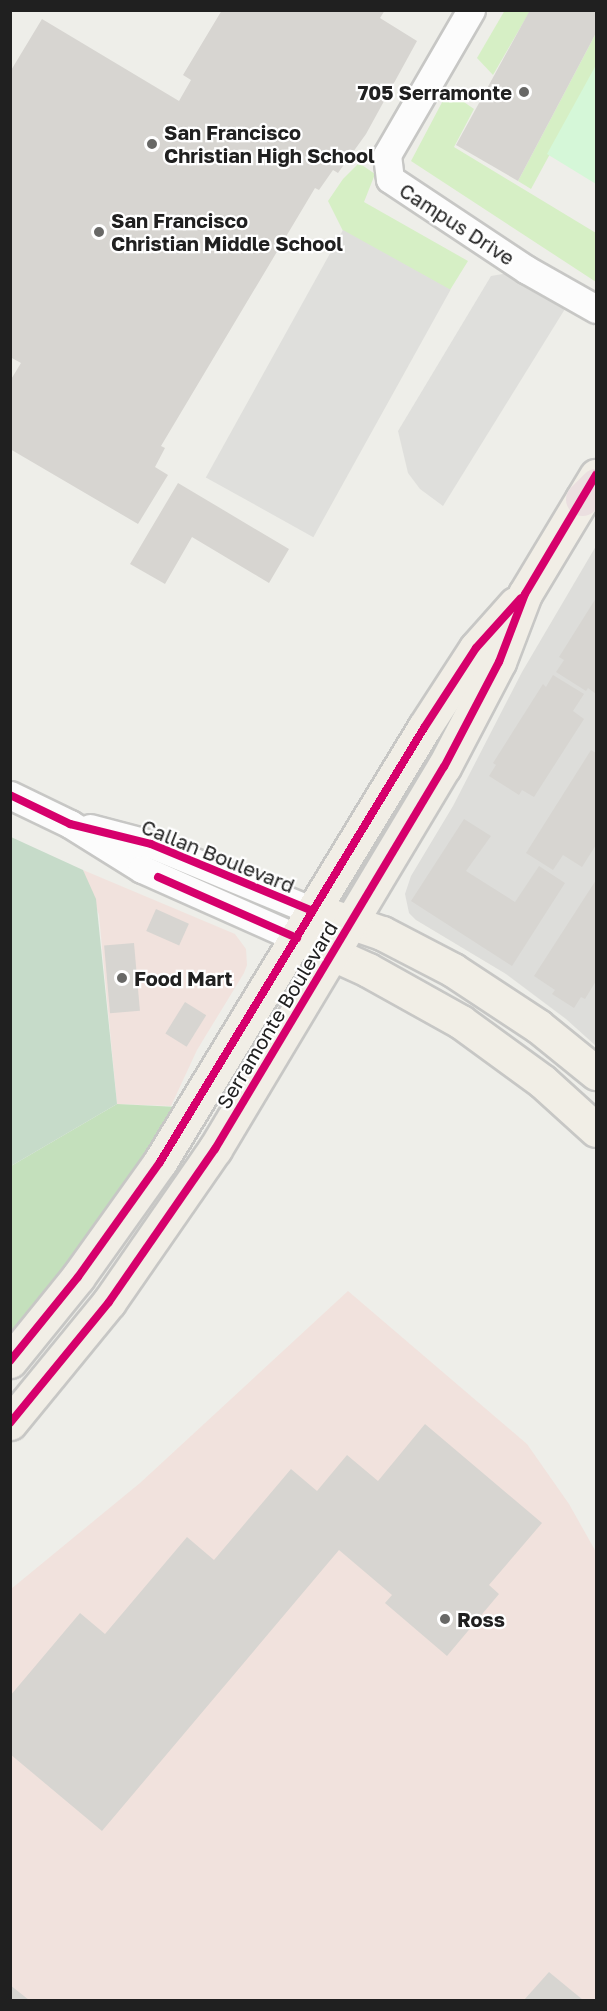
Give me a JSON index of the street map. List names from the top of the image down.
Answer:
{
  "streets": {
    "main road": ["Callan Boulevard", "Serramonte Boulevard"],
    "street": ["Campus Drive"]
  },
  "crossings": [
    ["Callan Boulevard", "Serramonte Boulevard"]
  ],
  "places": [
    "705 Serramonte",
    "San Francisco Christian High School",
    "San Francisco Christian Middle School",
    "Food Mart",
    "Ross"
  ]
}
